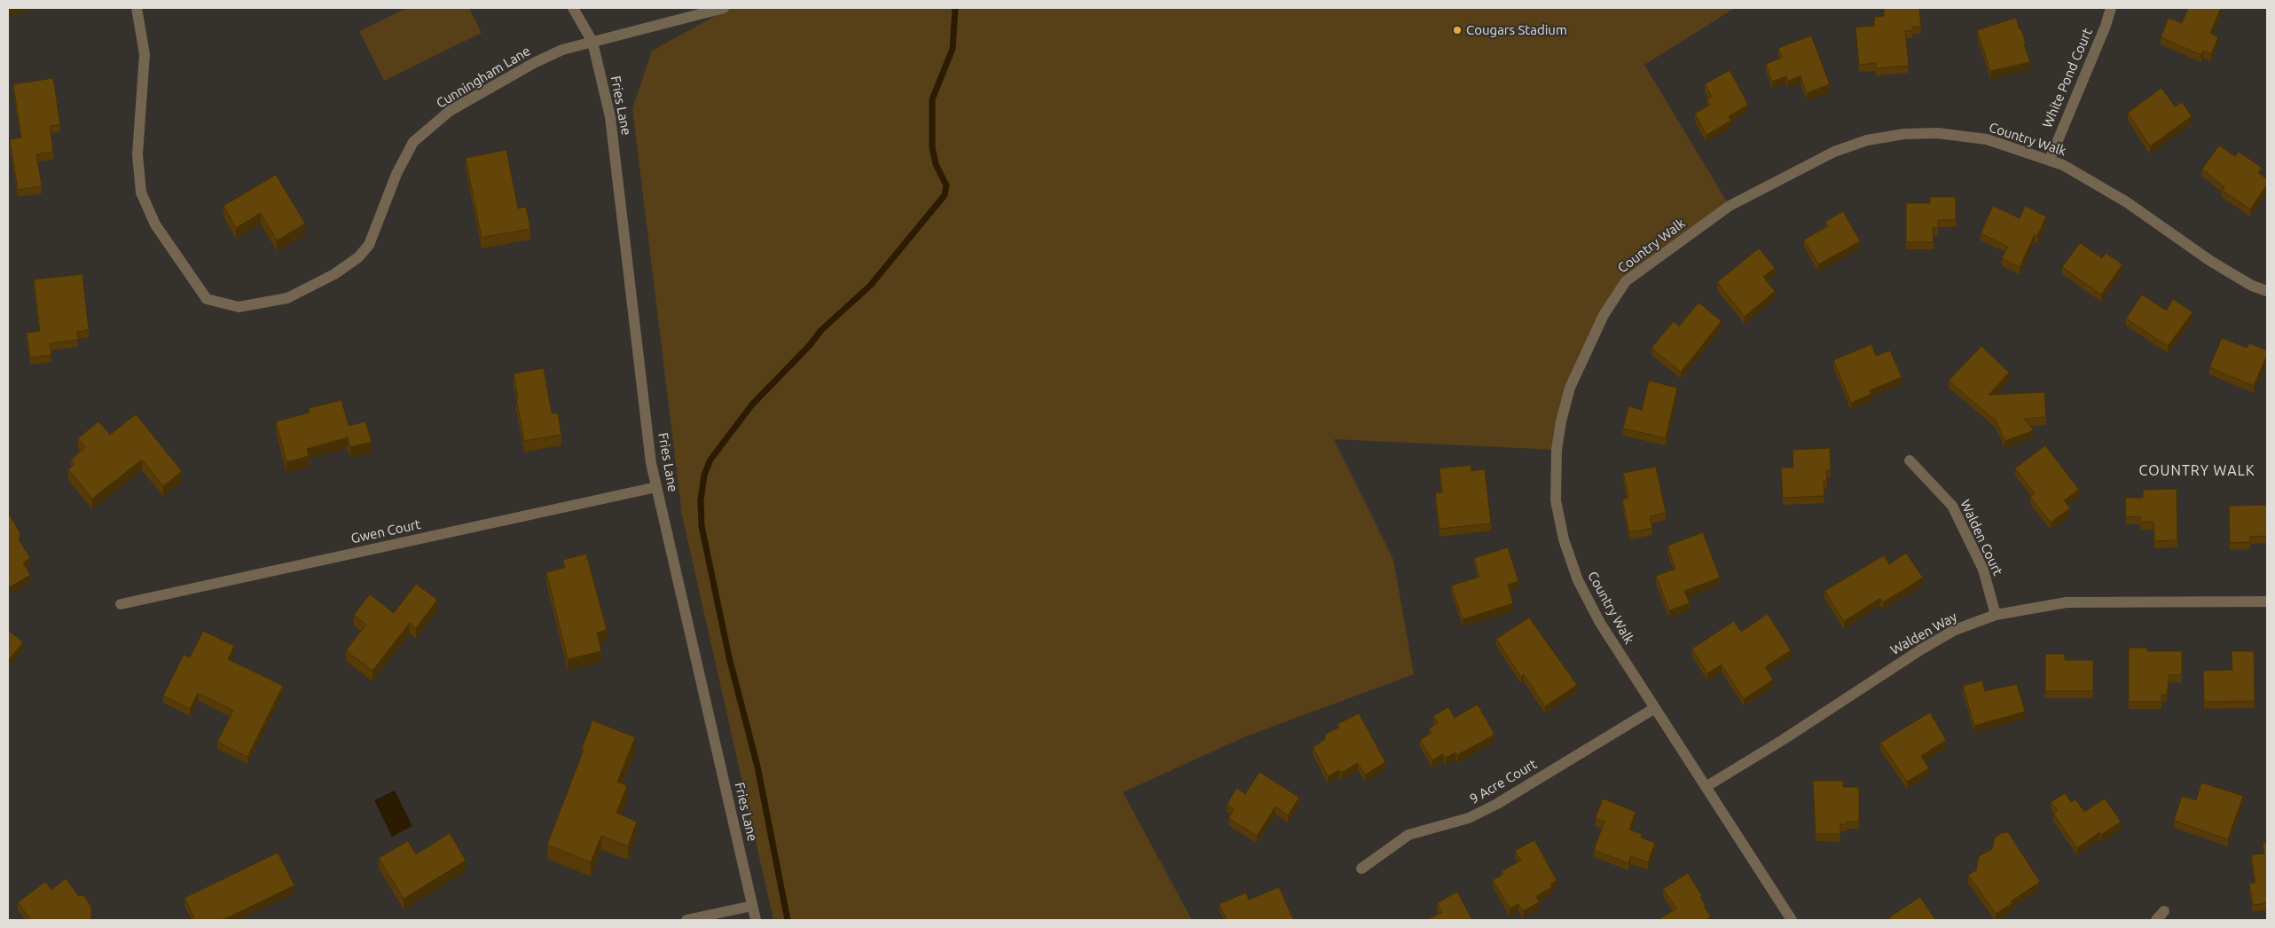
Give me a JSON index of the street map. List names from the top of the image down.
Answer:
{
  "streets": {
    "street": [
      "Cunningham Lane",
      "White Pond Court",
      "Fries Lane",
      "Country Walk",
      "Gwen Court",
      "Walden Court",
      "Walden Way",
      "9 Acre Court"
    ]
  },
  "crossings": [
    ["Cunningham Lane", "Fries Lane"],
    ["White Pond Court", "Country Walk"],
    ["Fries Lane", "Gwen Court"],
    ["Country Walk", "Walden Way"],
    ["Country Walk", "9 Acre Court"],
    ["Walden Court", "Walden Way"]
  ],
  "districts": ["COUNTRY WALK"],
  "places": ["Cougars Stadium"]
}
